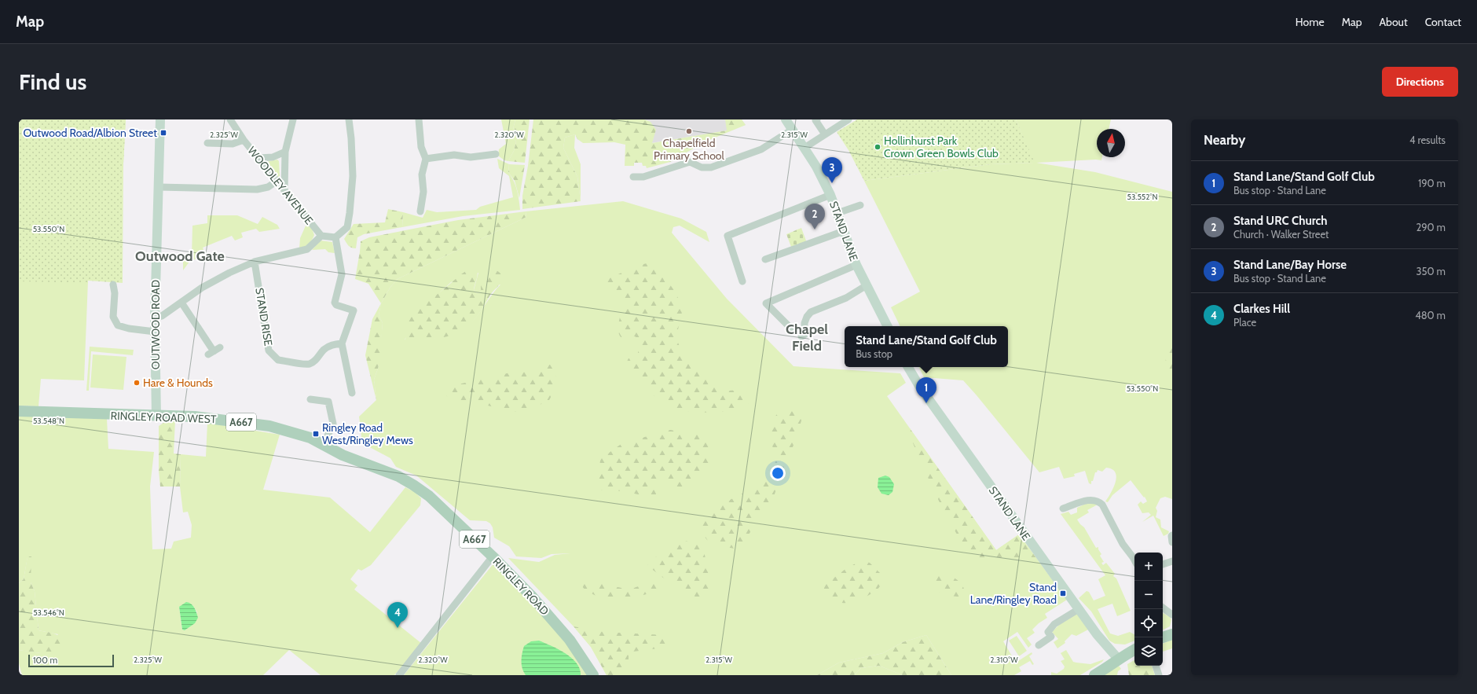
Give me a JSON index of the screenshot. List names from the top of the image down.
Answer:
{
  "streets": {
    "main road": ["RINGLEY ROAD WEST", "A667", "RINGLEY ROAD"],
    "street": [
      "WOODLEY AVENUE",
      "STAND LANE",
      "STAND RISE",
      "OUTWOOD ROAD"
    ]
  },
  "crossings": [
    ["OUTWOOD ROAD", "RINGLEY ROAD WEST"],
    ["RINGLEY ROAD WEST", "RINGLEY ROAD"]
  ],
  "districts": ["Outwood Gate", "Chapel Field"],
  "places": {
    "other": ["Chapelfield Primary School", "Hollinhurst Park Crown Green Bowls Club", "Hare & Hounds"],
    "transit": ["Outwood Road/Albion Street", "Ringley Road West/Ringley Mews", "Stand Lane/Ringley Road"]
  },
  "scale_bar": "100 m",
  "north": "top",
  "page": {
    "header": "Map",
    "nav": [
      "Home",
      "Map",
      "About",
      "Contact"
    ],
    "buttons": "Directions",
    "title": "Find us",
    "heading": ["Nearby", "4 results"],
    "pins": [
      "3",
      "2",
      "1",
      "4"
    ],
    "list": [
      {
        "mark": "1",
        "name": "Stand Lane/Stand Golf Club",
        "note": "Bus stop · Stand Lane",
        "value": "190 m"
      },
      {
        "mark": "2",
        "name": "Stand URC Church",
        "note": "Church · Walker Street",
        "value": "290 m"
      },
      {
        "mark": "3",
        "name": "Stand Lane/Bay Horse",
        "note": "Bus stop · Stand Lane",
        "value": "350 m"
      },
      {
        "mark": "4",
        "name": "Clarkes Hill",
        "note": "Place",
        "value": "480 m"
      }
    ],
    "popup": ["Stand Lane/Stand Golf Club", "Bus stop"],
    "map_buttons": ["+", "−"],
    "scale": "100 m"
  },
  "coordinates": [
    "2.325°W",
    "2.320°W",
    "2.315°W",
    "53.552°N",
    "53.550°N",
    "53.548°N",
    "53.546°N",
    "2.310°W"
  ]
}
